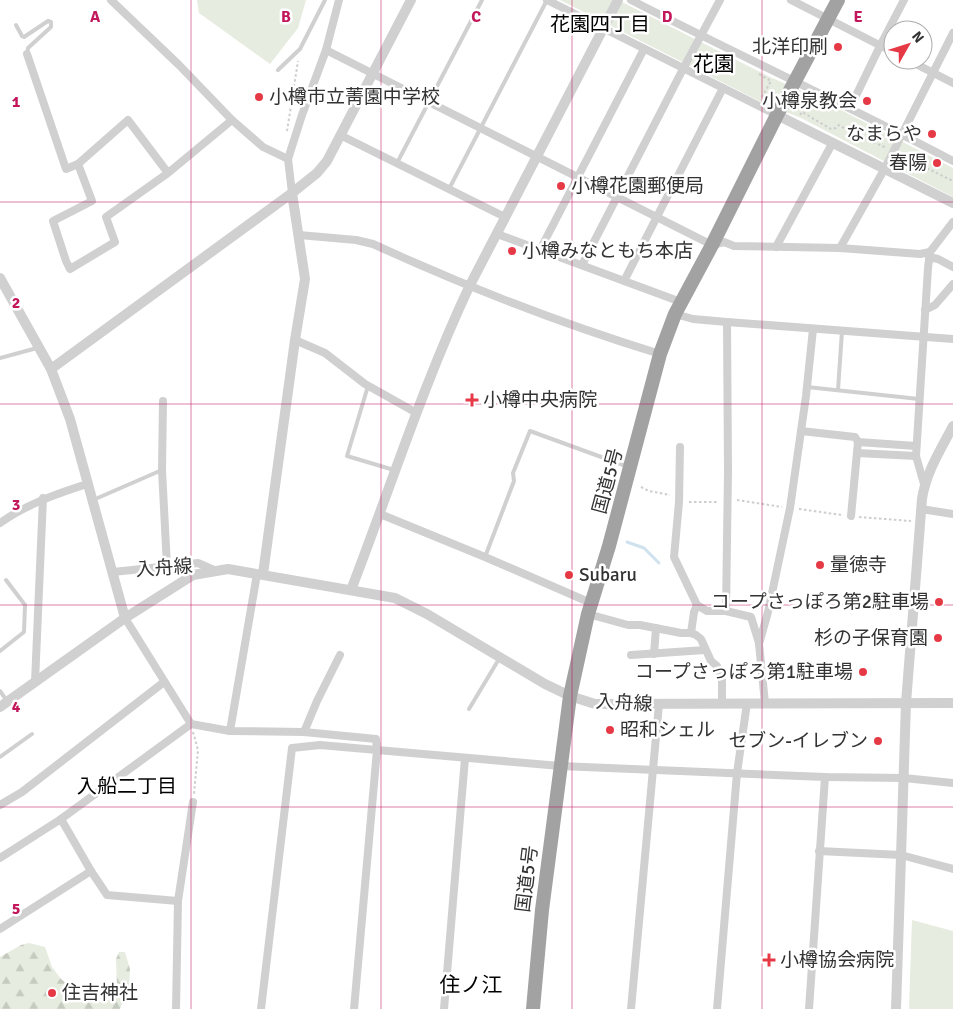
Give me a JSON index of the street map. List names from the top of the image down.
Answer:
{
  "streets": {
    "highway": ["国道5号"],
    "street": ["入舟線"]
  },
  "crossings": [
    ["国道5号", "入舟線"]
  ],
  "districts": [
    "花園四丁目",
    "花園",
    "入船二丁目",
    "住ノ江"
  ],
  "places": {
    "other": [
      "北洋印刷",
      "小樽市立菁園中学校",
      "小樽泉教会",
      "なまらや",
      "春陽",
      "小樽花園郵便局",
      "小樽みなともち本店",
      "量徳寺",
      "Subaru",
      "コープさっぽろ第2駐車場",
      "杉の子保育園",
      "コープさっぽろ第1駐車場",
      "昭和シェル",
      "セブン-イレブン",
      "住吉神社"
    ],
    "health": ["小樽中央病院", "小樽協会病院"]
  },
  "north": "top right",
  "grid": {
    "columns": [
      "A",
      "B",
      "C",
      "D",
      "E"
    ],
    "rows": [
      "1",
      "2",
      "3",
      "4",
      "5"
    ]
  }
}
